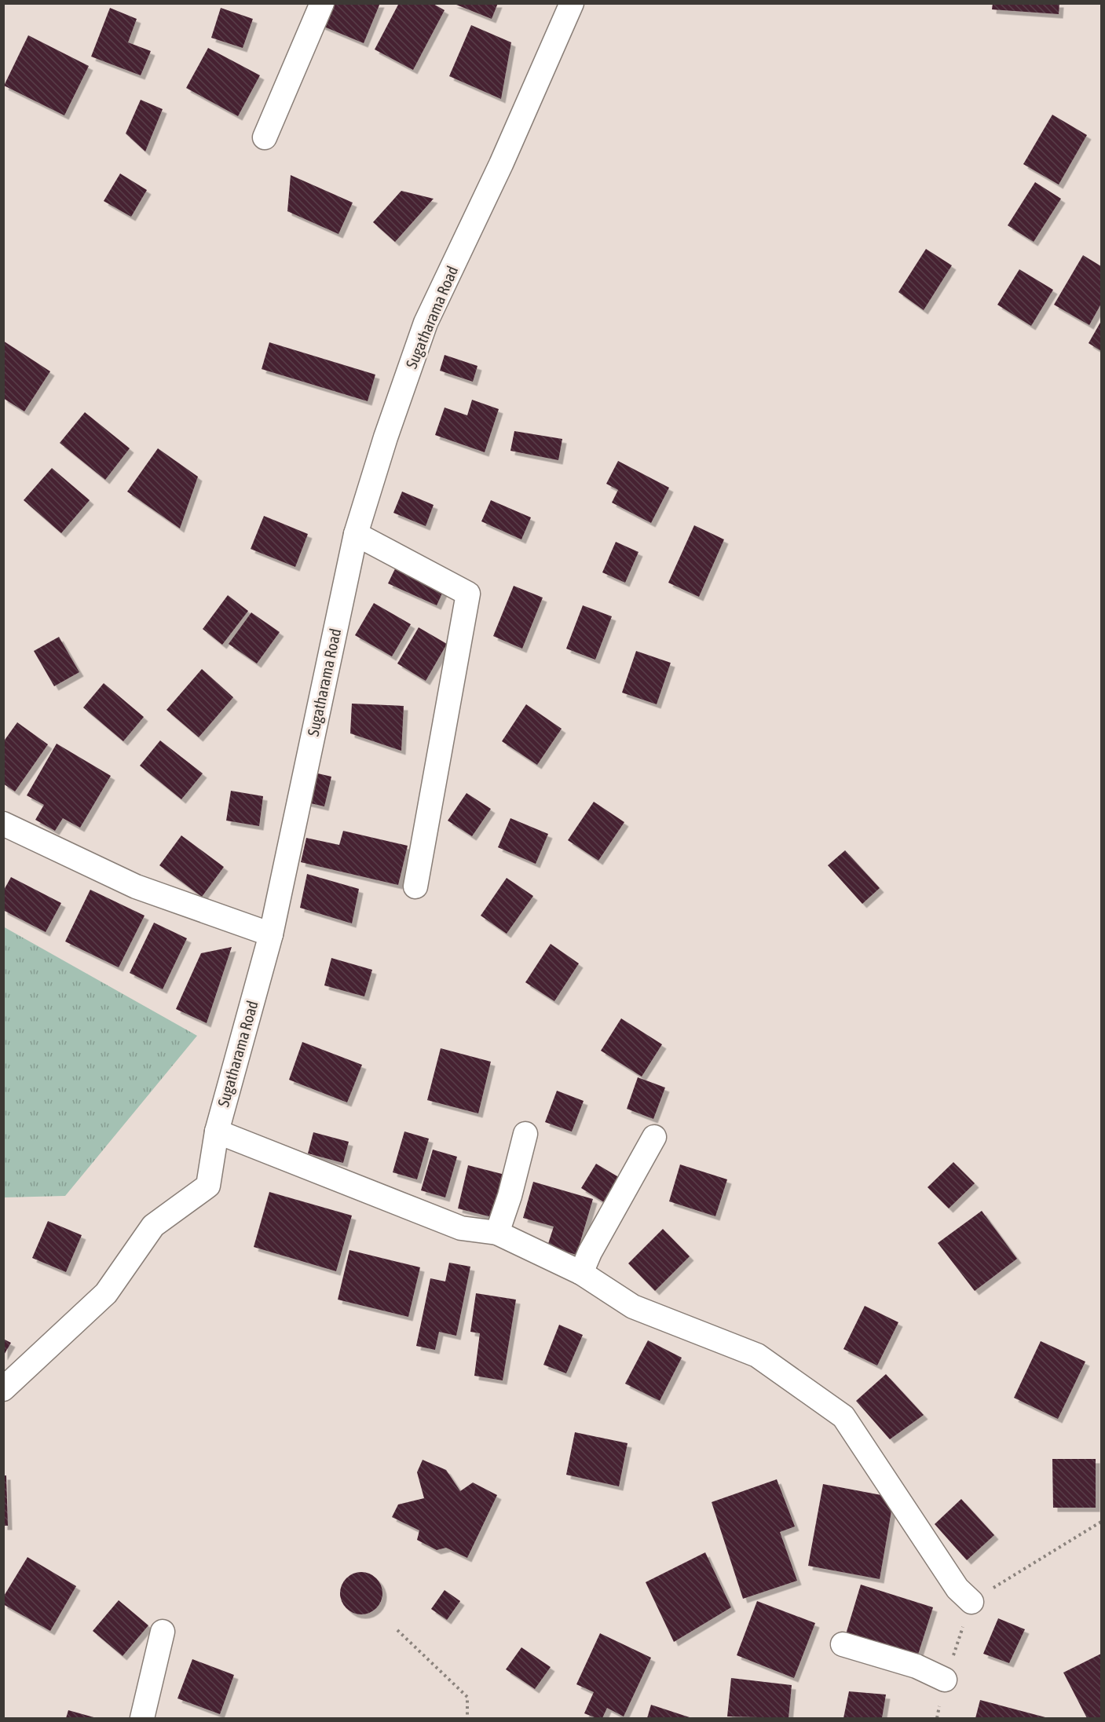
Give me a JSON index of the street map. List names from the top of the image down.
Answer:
{
  "streets": {
    "street": ["Sugatharama Road"]
  }
}
